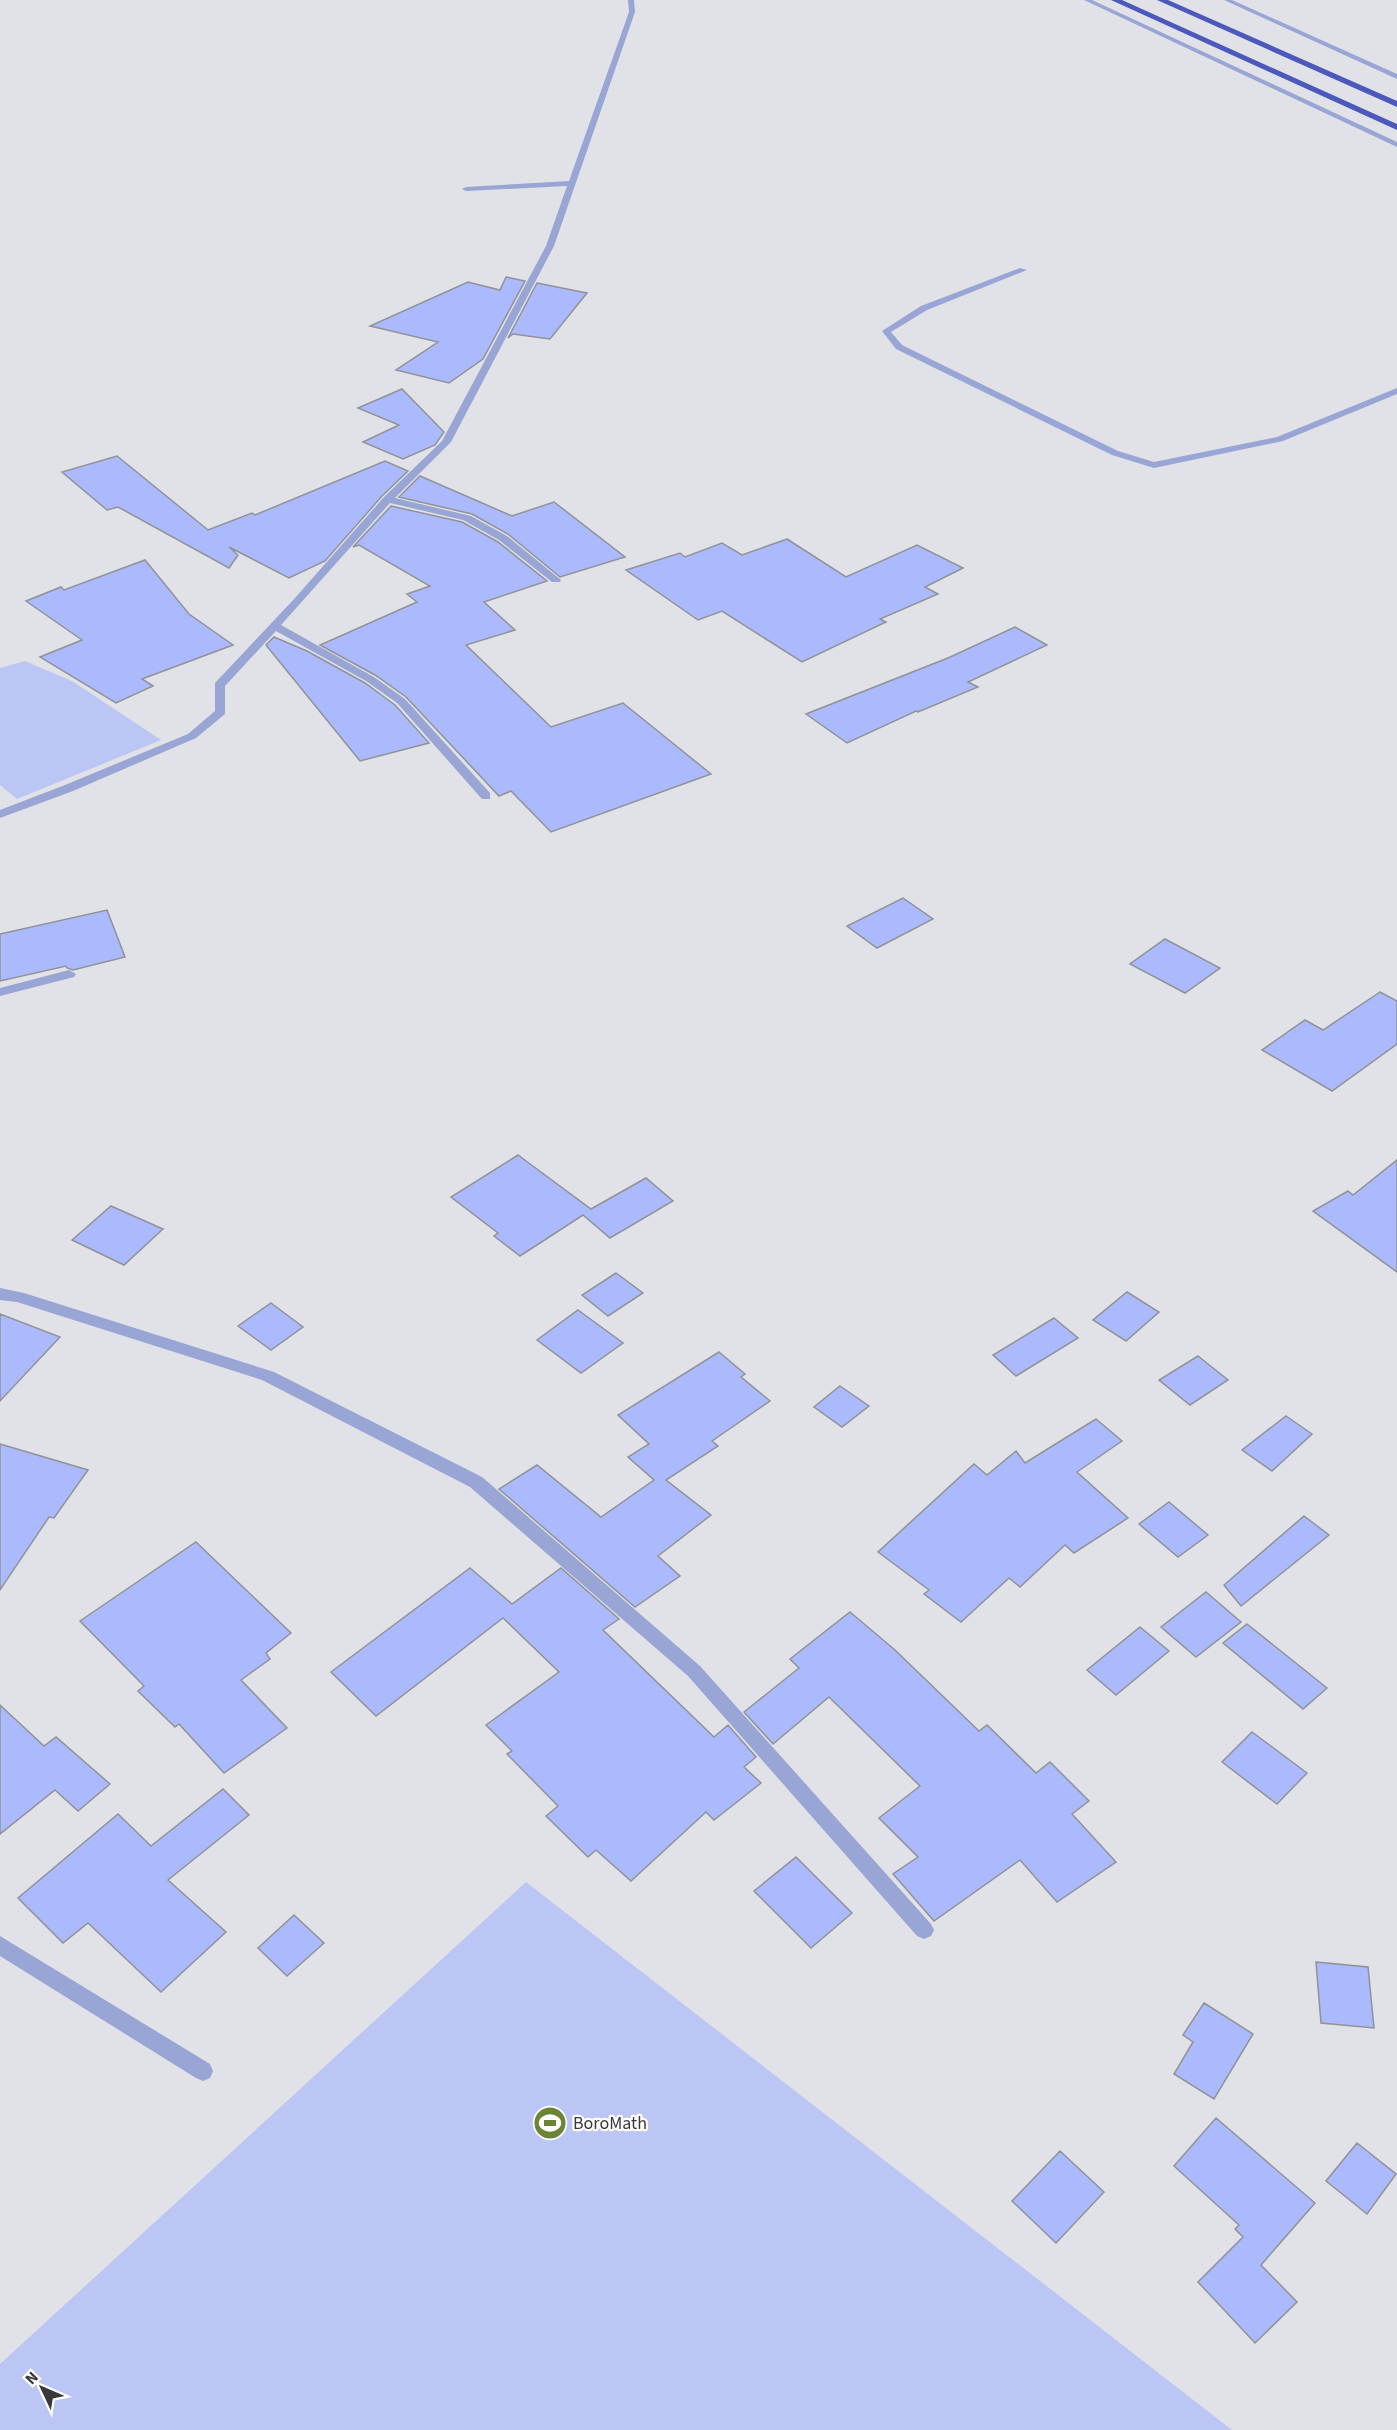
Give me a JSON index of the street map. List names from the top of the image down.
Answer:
{
  "places": {
    "sports": ["BoroMath"]
  },
  "north": "top left"
}
